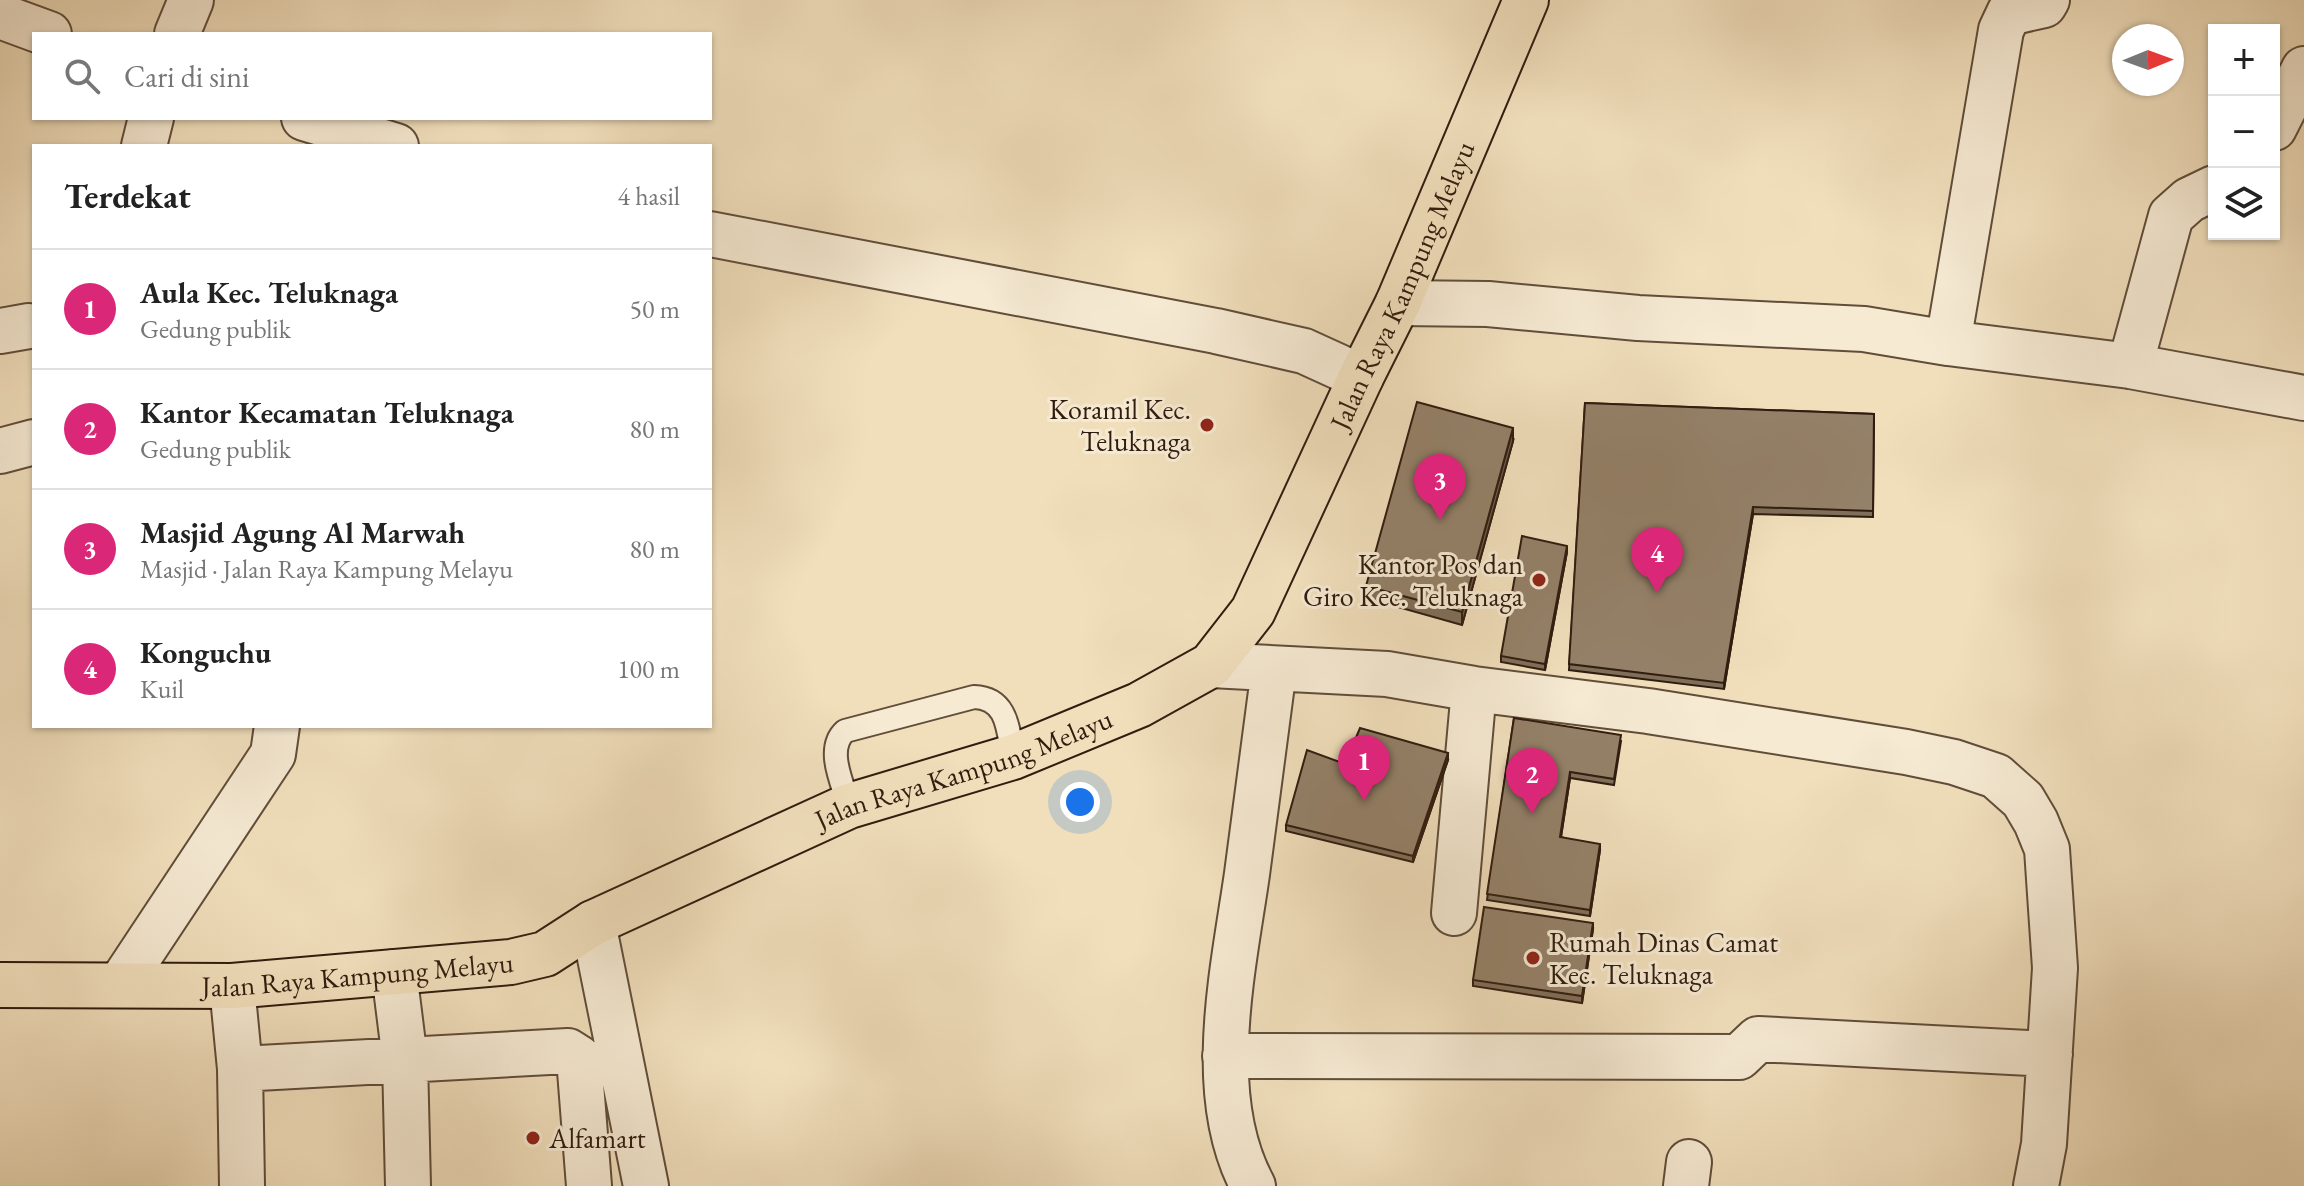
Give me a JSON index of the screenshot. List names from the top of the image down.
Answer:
{
  "streets": {
    "main road": ["Jalan Raya Kampung Melayu"]
  },
  "places": [
    "Koramil Kec. Teluknaga",
    "Kantor Pos dan Giro Kec. Teluknaga",
    "Rumah Dinas Camat Kec. Teluknaga",
    "Alfamart"
  ],
  "north": "right",
  "page": {
    "map_buttons": ["+", "−"],
    "search": "Cari di sini",
    "heading": ["Terdekat", "4 hasil"],
    "list": [
      {
        "mark": "1",
        "name": "Aula Kec. Teluknaga",
        "note": "Gedung publik",
        "value": "50 m"
      },
      {
        "mark": "2",
        "name": "Kantor Kecamatan Teluknaga",
        "note": "Gedung publik",
        "value": "80 m"
      },
      {
        "mark": "3",
        "name": "Masjid Agung Al Marwah",
        "note": "Masjid · Jalan Raya Kampung Melayu",
        "value": "80 m"
      },
      {
        "mark": "4",
        "name": "Konguchu",
        "note": "Kuil",
        "value": "100 m"
      }
    ],
    "pins": [
      "3",
      "4",
      "1",
      "2"
    ]
  }
}
